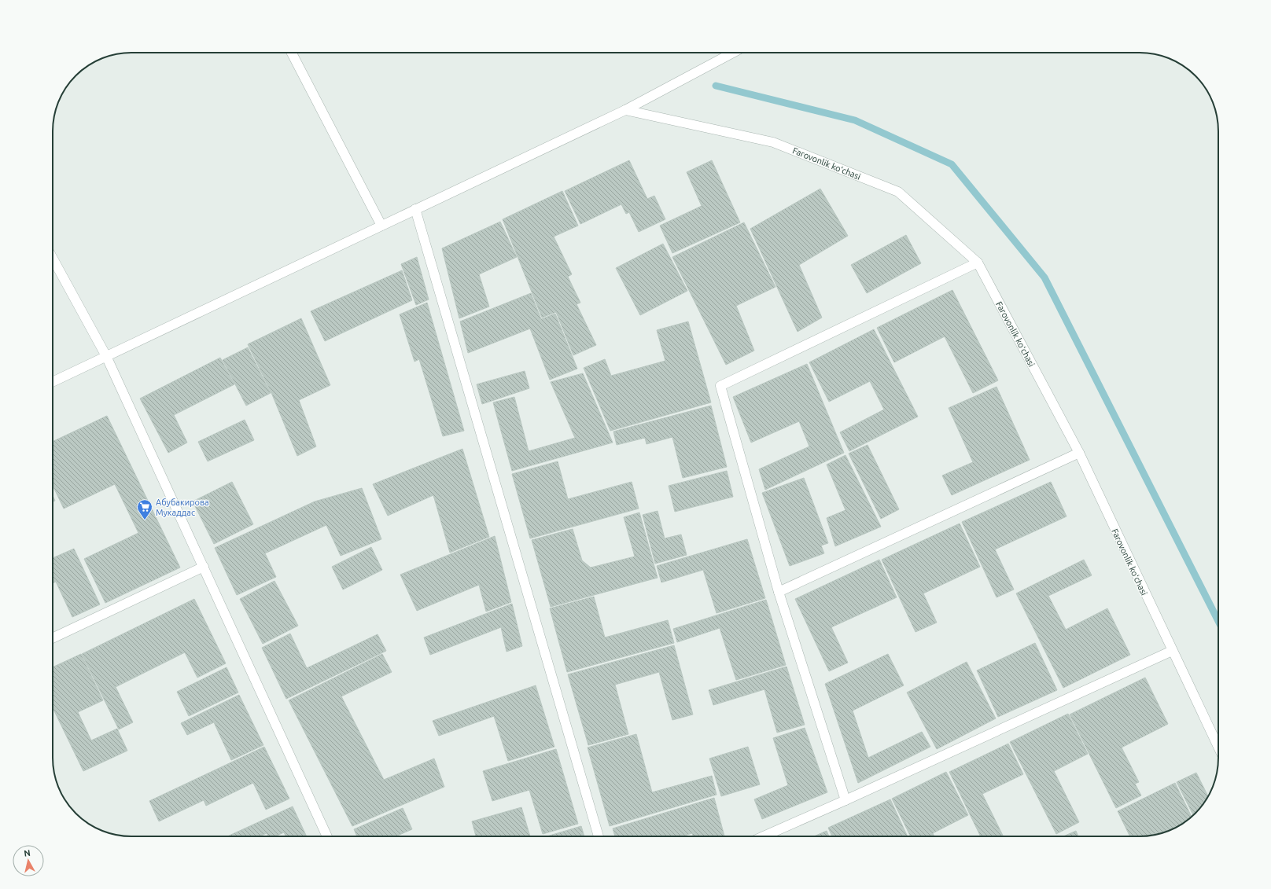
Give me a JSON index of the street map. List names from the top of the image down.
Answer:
{
  "streets": {
    "street": ["Farovonlik koʻchasi"]
  },
  "places": {
    "supermarket": ["Абубакирова Мукаддас"]
  },
  "north": "top"
}
